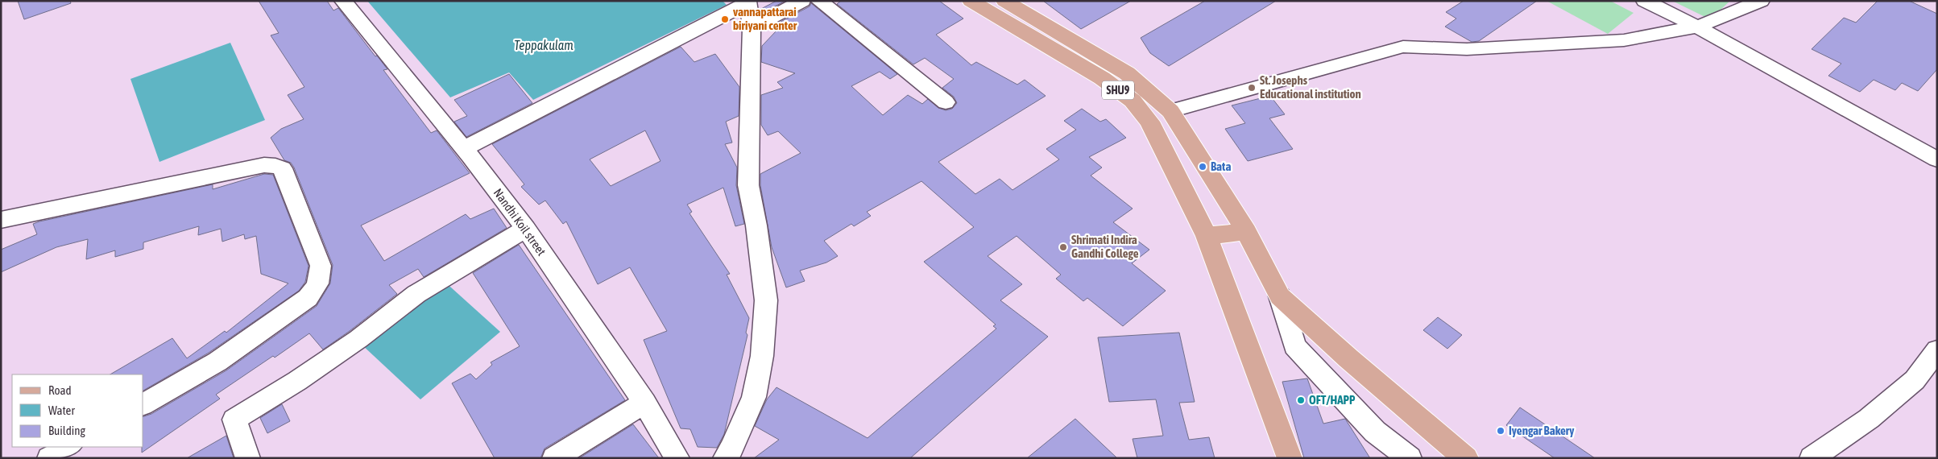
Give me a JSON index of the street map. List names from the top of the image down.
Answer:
{
  "streets": {
    "main road": ["SHU9"],
    "street": ["Nandhi Koil street"]
  },
  "water": ["Teppakulam"],
  "places": [
    "vannapattarai biriyani center",
    "St. Josephs Educational institution",
    "Bata",
    "Shrimati Indira Gandhi College",
    "OFT/HAPP",
    "Iyengar Bakery"
  ],
  "legend": ["Road", "Water", "Building"]
}
